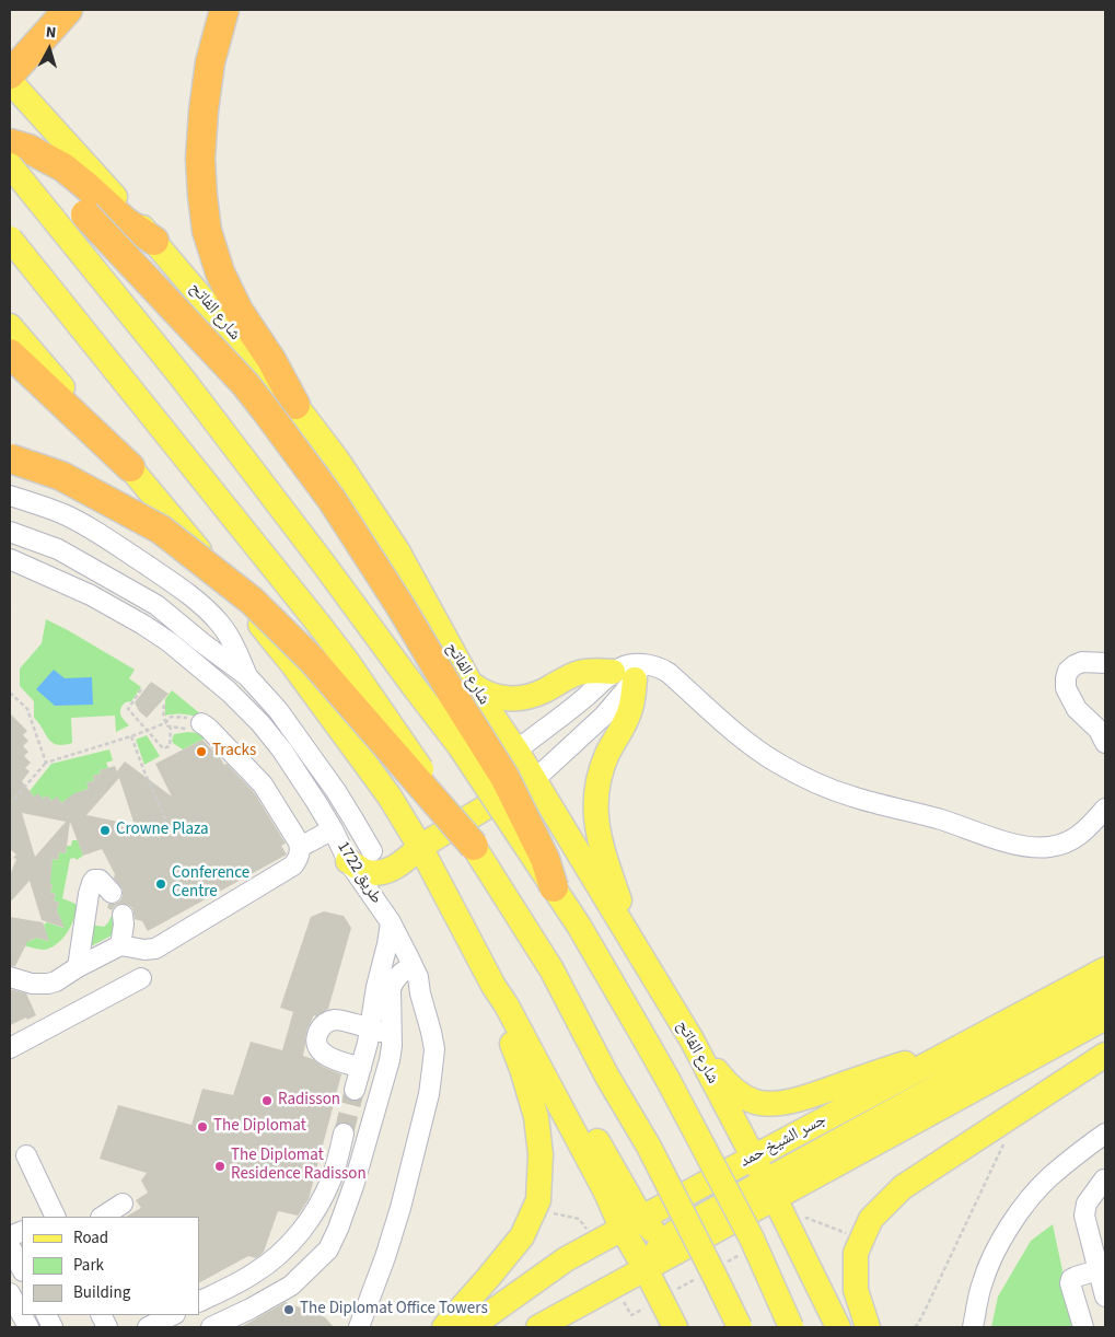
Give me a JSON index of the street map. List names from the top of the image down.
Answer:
{
  "streets": {
    "main road": ["شارع الفاتح", "جسر الشيخ حمد"],
    "street": ["طريق 1722"]
  },
  "crossings": [
    ["شارع الفاتح", "جسر الشيخ حمد"]
  ],
  "places": [
    "Tracks",
    "Crowne Plaza",
    "Conference Centre",
    "Radisson",
    "The Diplomat",
    "The Diplomat Residence Radisson",
    "The Diplomat Office Towers"
  ],
  "legend": ["Road", "Park", "Building"],
  "north": "top"
}
